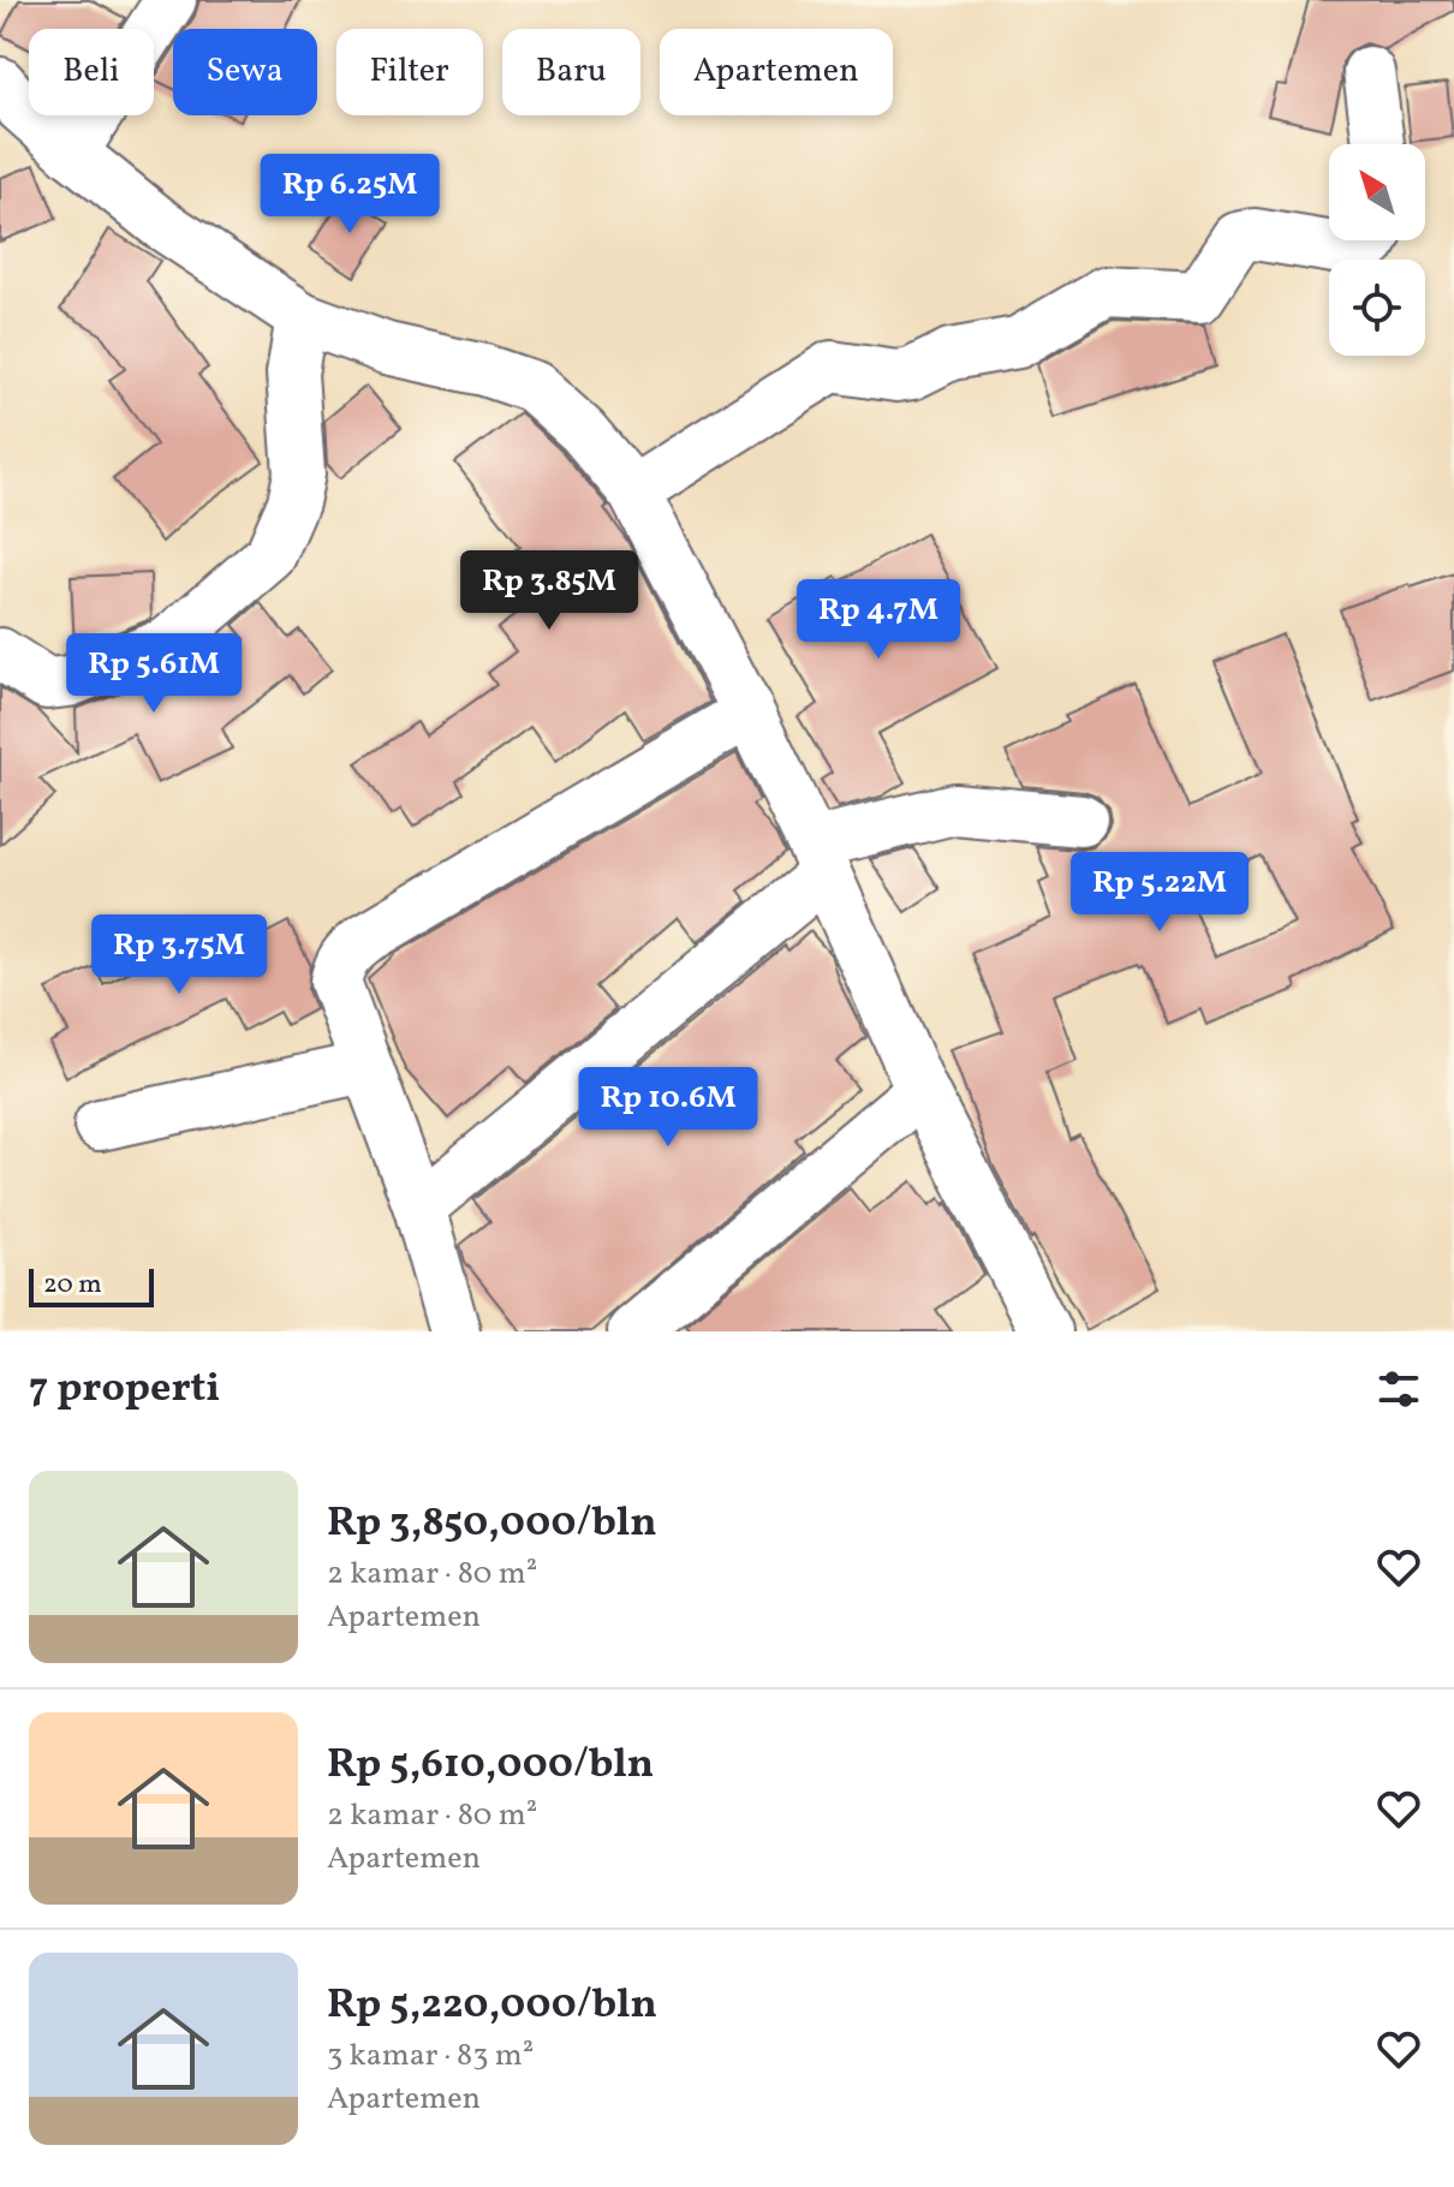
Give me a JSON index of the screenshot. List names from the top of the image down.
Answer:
{
  "scale_bar": "20 m",
  "north": "top left",
  "page": {
    "chip": [
      "Beli",
      "Sewa",
      "Filter",
      "Baru",
      "Apartemen"
    ],
    "price": [
      "Rp 6.25M",
      "Rp 3.85M",
      "Rp 4.7M",
      "Rp 5.61M",
      "Rp 5.22M",
      "Rp 3.75M",
      "Rp 10.6M"
    ],
    "scale": "20 m",
    "heading": "7 properti",
    "list": [
      {
        "name": "Rp 3,850,000/bln",
        "note": "2 kamar · 80 m² · Apartemen"
      },
      {
        "name": "Rp 5,610,000/bln",
        "note": "2 kamar · 80 m² · Apartemen"
      },
      {
        "name": "Rp 5,220,000/bln",
        "note": "3 kamar · 83 m² · Apartemen"
      }
    ]
  }
}
